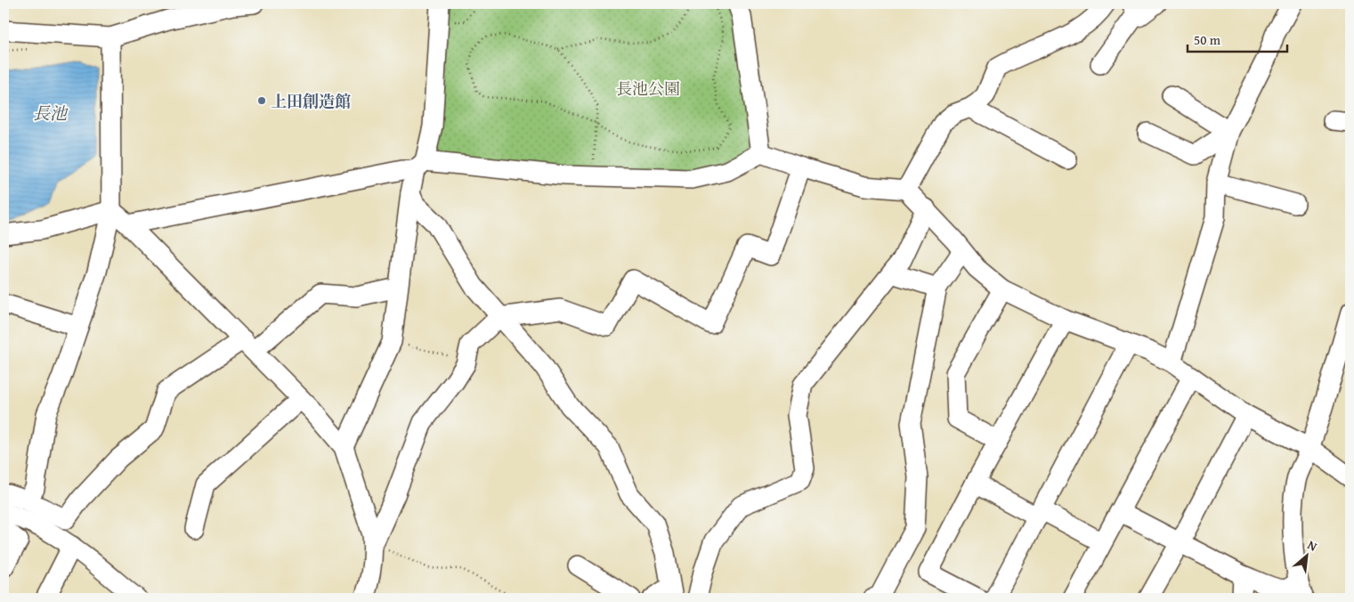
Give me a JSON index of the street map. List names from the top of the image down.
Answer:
{
  "water": ["長池"],
  "parks": ["長池公園"],
  "places": ["上田創造館"],
  "scale_bar": "50 m",
  "north": "top right"
}
